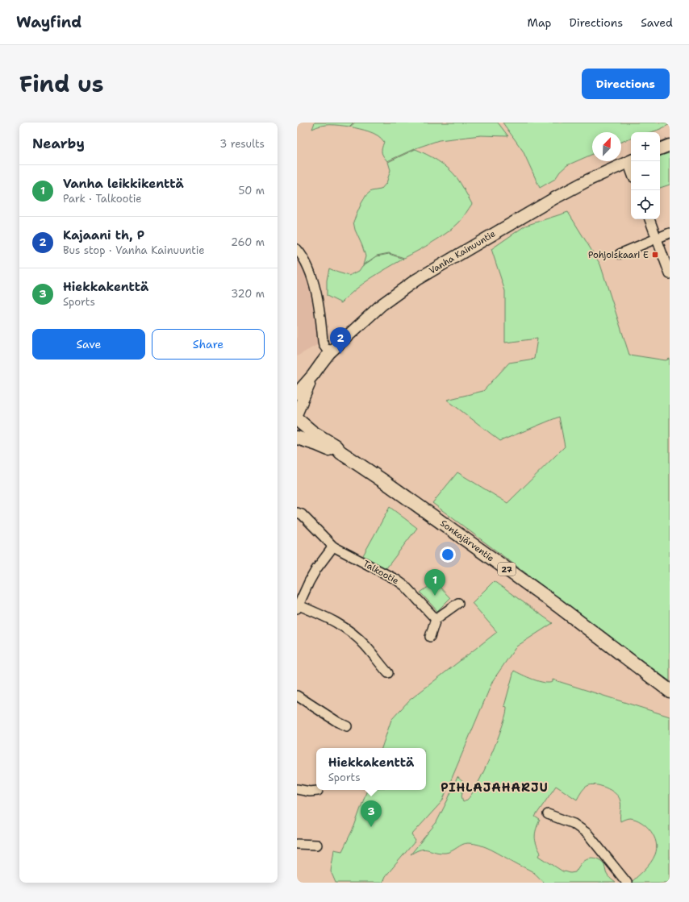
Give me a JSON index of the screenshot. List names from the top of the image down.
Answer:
{
  "streets": {
    "highway": ["Sonkajärventie", "27"],
    "main road": ["Vanha Kainuuntie"],
    "street": ["Talkootie"]
  },
  "districts": ["PIHLAJAHARJU"],
  "places": {
    "transit": ["Pohjoiskaari E"]
  },
  "north": "top right",
  "page": {
    "header": "Wayfind",
    "nav": ["Map", "Directions", "Saved"],
    "title": "Find us",
    "buttons": [
      "Directions",
      ["Save", "Share"]
    ],
    "heading": ["Nearby", "3 results"],
    "map_buttons": ["+", "−"],
    "list": [
      {
        "mark": "1",
        "name": "Vanha leikkikenttä",
        "note": "Park · Talkootie",
        "value": "50 m"
      },
      {
        "mark": "2",
        "name": "Kajaani th, P",
        "note": "Bus stop · Vanha Kainuuntie",
        "value": "260 m"
      },
      {
        "mark": "3",
        "name": "Hiekkakenttä",
        "note": "Sports",
        "value": "320 m"
      }
    ],
    "pins": ["2", "1", "3"],
    "popup": ["Hiekkakenttä", "Sports"]
  }
}
